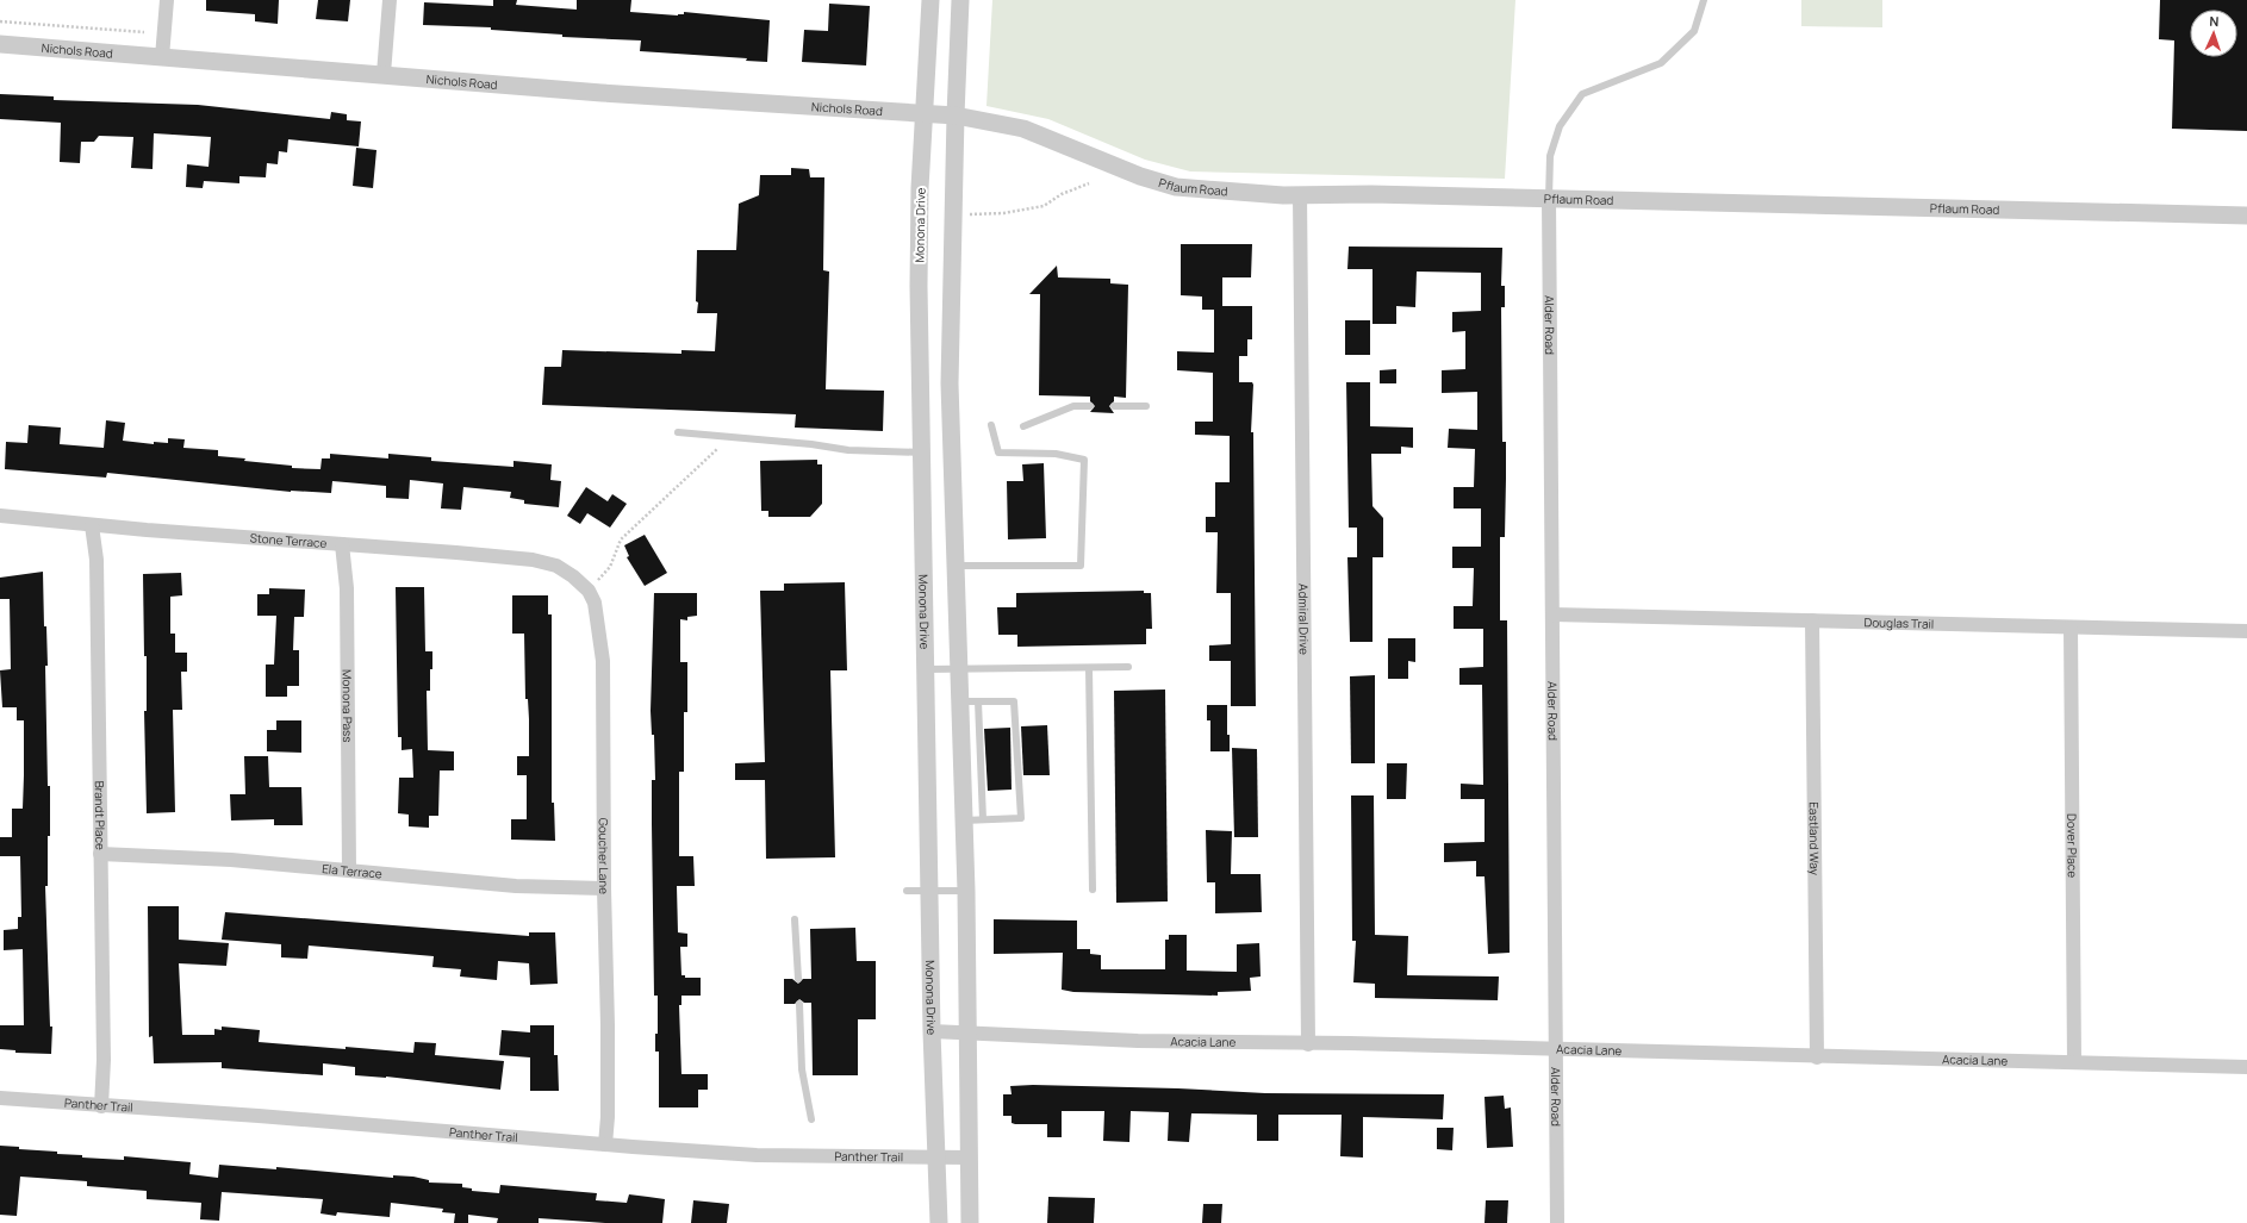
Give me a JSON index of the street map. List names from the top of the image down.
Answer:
{
  "streets": {
    "street": [
      "Nichols Road",
      "Pflaum Road",
      "Monona Drive",
      "Alder Road",
      "Stone Terrace",
      "Admiral Drive",
      "Douglas Trail",
      "Monona Pass",
      "Brandt Place",
      "Eastland Way",
      "Dover Place",
      "Goucher Lane",
      "Ela Terrace",
      "Acacia Lane",
      "Panther Trail"
    ]
  },
  "crossings": [
    ["Nichols Road", "Pflaum Road"],
    ["Nichols Road", "Monona Drive"],
    ["Pflaum Road", "Monona Drive"],
    ["Pflaum Road", "Alder Road"],
    ["Pflaum Road", "Admiral Drive"],
    ["Monona Drive", "Acacia Lane"],
    ["Monona Drive", "Panther Trail"],
    ["Alder Road", "Douglas Trail"],
    ["Alder Road", "Acacia Lane"],
    ["Stone Terrace", "Monona Pass"],
    ["Stone Terrace", "Brandt Place"],
    ["Stone Terrace", "Goucher Lane"],
    ["Admiral Drive", "Acacia Lane"],
    ["Douglas Trail", "Eastland Way"],
    ["Douglas Trail", "Dover Place"],
    ["Monona Pass", "Ela Terrace"],
    ["Brandt Place", "Ela Terrace"],
    ["Brandt Place", "Panther Trail"],
    ["Eastland Way", "Acacia Lane"],
    ["Dover Place", "Acacia Lane"],
    ["Goucher Lane", "Ela Terrace"],
    ["Goucher Lane", "Panther Trail"]
  ],
  "north": "top"
}
